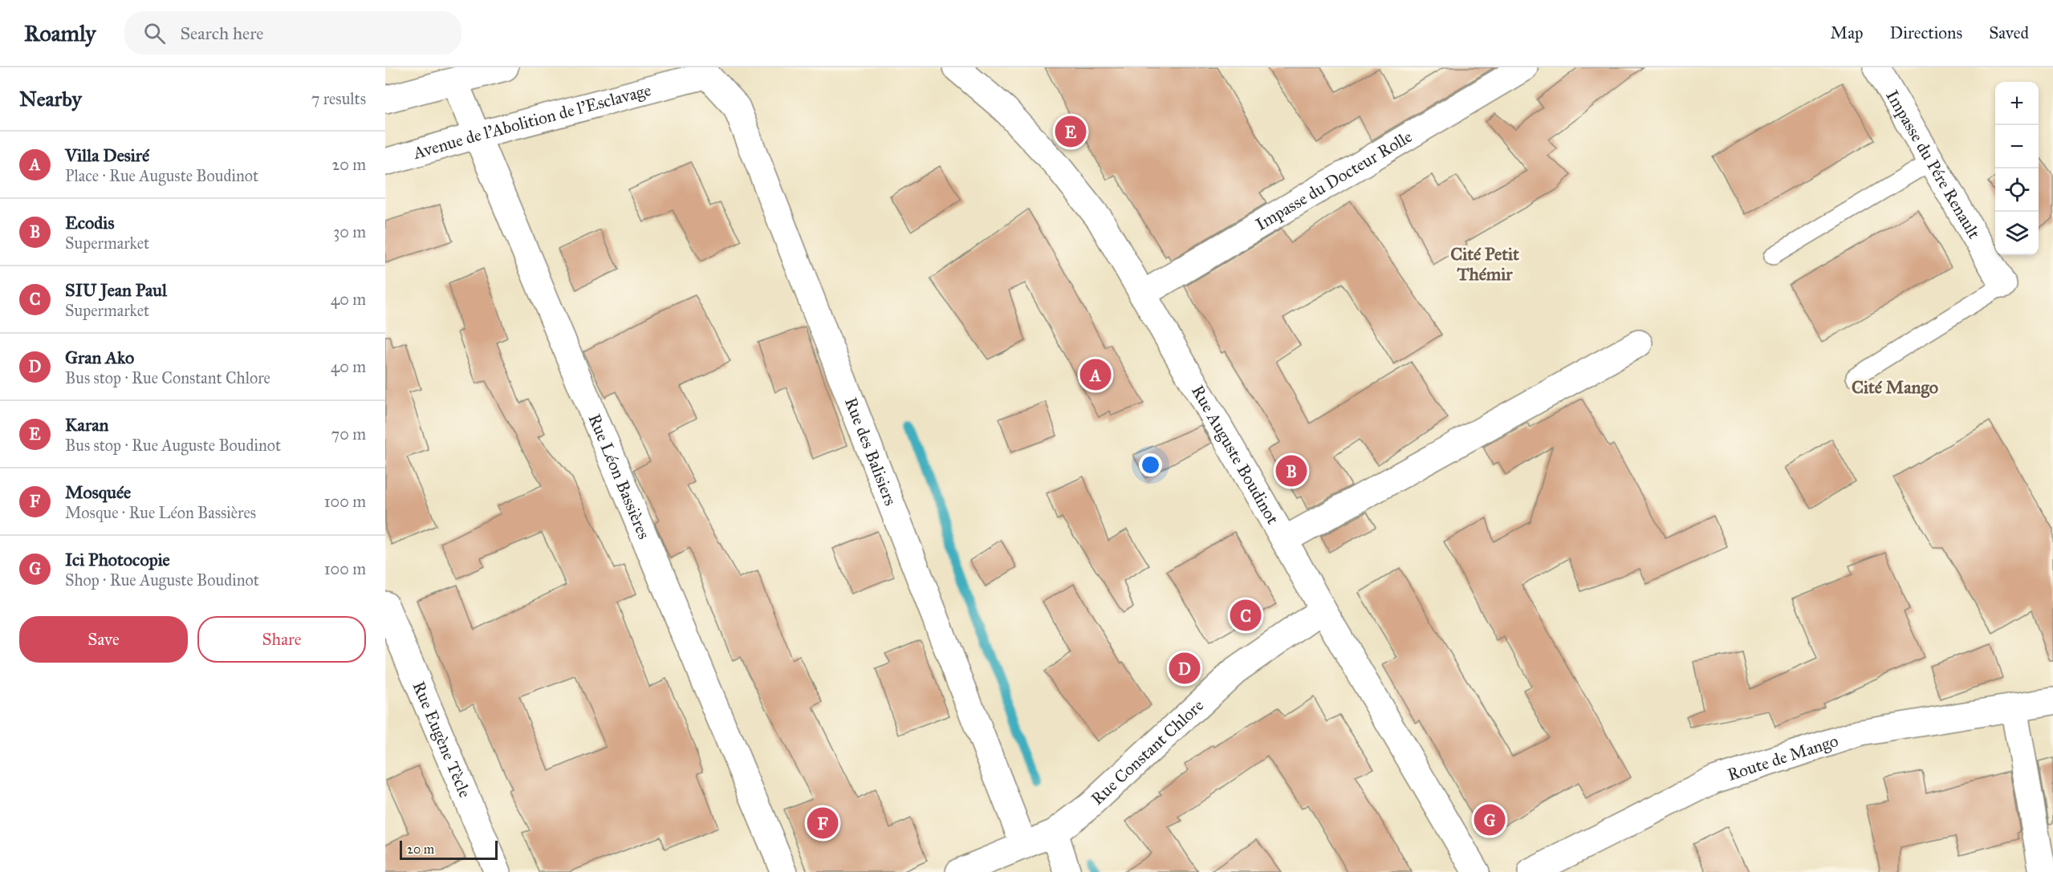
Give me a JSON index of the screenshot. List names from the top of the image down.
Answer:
{
  "streets": {
    "street": [
      "Avenue de l'Abolition de l'Esclavage",
      "Impasse du Pére Renault",
      "Impasse du Docteur Rolle",
      "Rue des Balisiers",
      "Rue Auguste Boudinot",
      "Rue Léon Bassières",
      "Rue Eugène Tècle",
      "Rue Constant Chlore",
      "Route de Mango"
    ]
  },
  "crossings": [
    ["Avenue de l'Abolition de l'Esclavage", "Rue des Balisiers"],
    ["Avenue de l'Abolition de l'Esclavage", "Rue Léon Bassières"],
    ["Impasse du Docteur Rolle", "Rue Auguste Boudinot"],
    ["Rue des Balisiers", "Rue Constant Chlore"],
    ["Rue Auguste Boudinot", "Rue Constant Chlore"]
  ],
  "districts": ["Cité Petit Thémir", "Cité Mango"],
  "scale_bar": "20 m",
  "page": {
    "header": "Roamly",
    "search": "Search here",
    "nav": ["Map", "Directions", "Saved"],
    "heading": ["Nearby", "7 results"],
    "map_buttons": ["+", "−"],
    "pins": [
      "E",
      "A",
      "B",
      "C",
      "D",
      "G",
      "F"
    ],
    "list": [
      {
        "mark": "A",
        "name": "Villa Desiré",
        "note": "Place · Rue Auguste Boudinot",
        "value": "20 m"
      },
      {
        "mark": "B",
        "name": "Ecodis",
        "note": "Supermarket",
        "value": "30 m"
      },
      {
        "mark": "C",
        "name": "SIU Jean Paul",
        "note": "Supermarket",
        "value": "40 m"
      },
      {
        "mark": "D",
        "name": "Gran Ako",
        "note": "Bus stop · Rue Constant Chlore",
        "value": "40 m"
      },
      {
        "mark": "E",
        "name": "Karan",
        "note": "Bus stop · Rue Auguste Boudinot",
        "value": "70 m"
      },
      {
        "mark": "F",
        "name": "Mosquée",
        "note": "Mosque · Rue Léon Bassières",
        "value": "100 m"
      },
      {
        "mark": "G",
        "name": "Ici Photocopie",
        "note": "Shop · Rue Auguste Boudinot",
        "value": "100 m"
      }
    ],
    "buttons": ["Save", "Share"],
    "scale": "20 m"
  }
}
